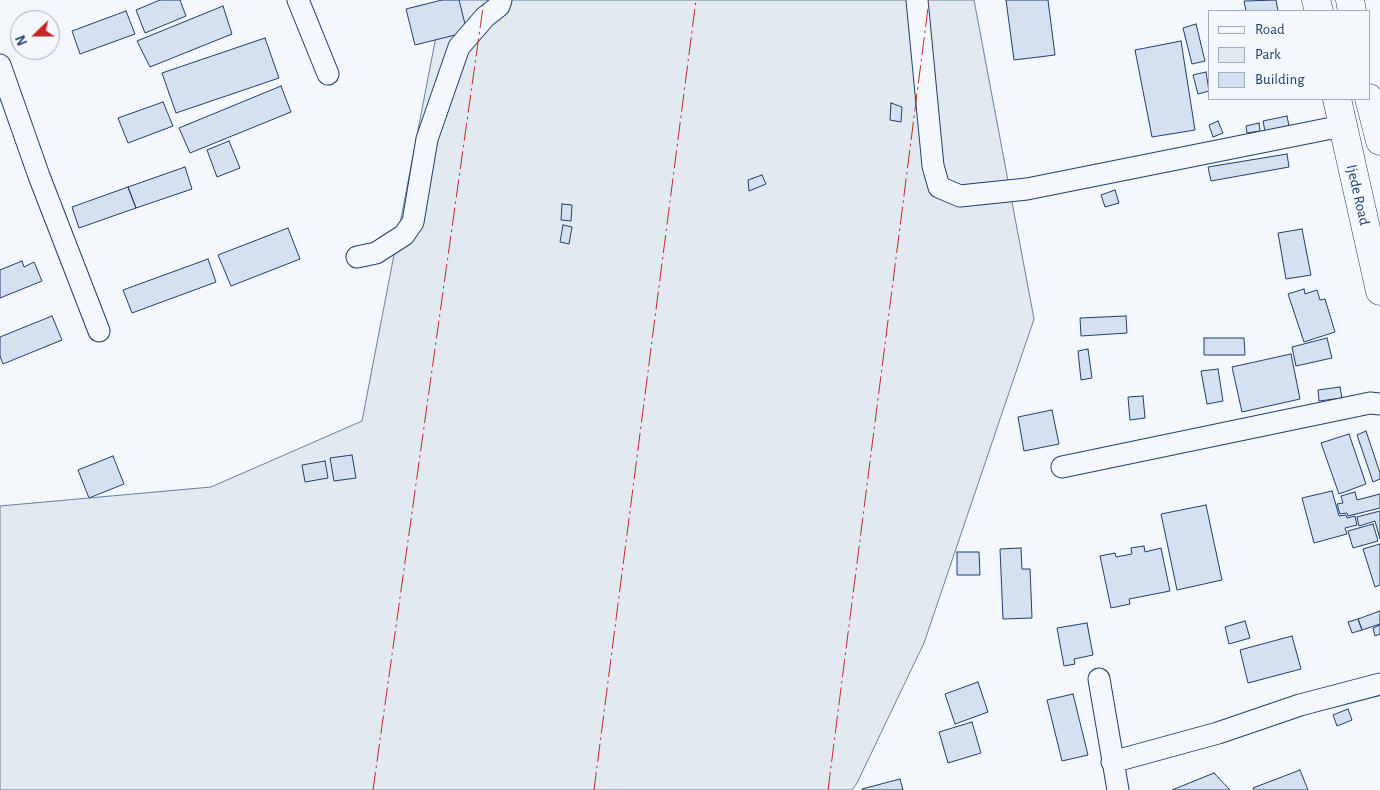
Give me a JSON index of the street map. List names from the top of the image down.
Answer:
{
  "streets": {
    "main road": ["Ijede Road"]
  },
  "legend": ["Road", "Park", "Building"],
  "north": "left"
}
